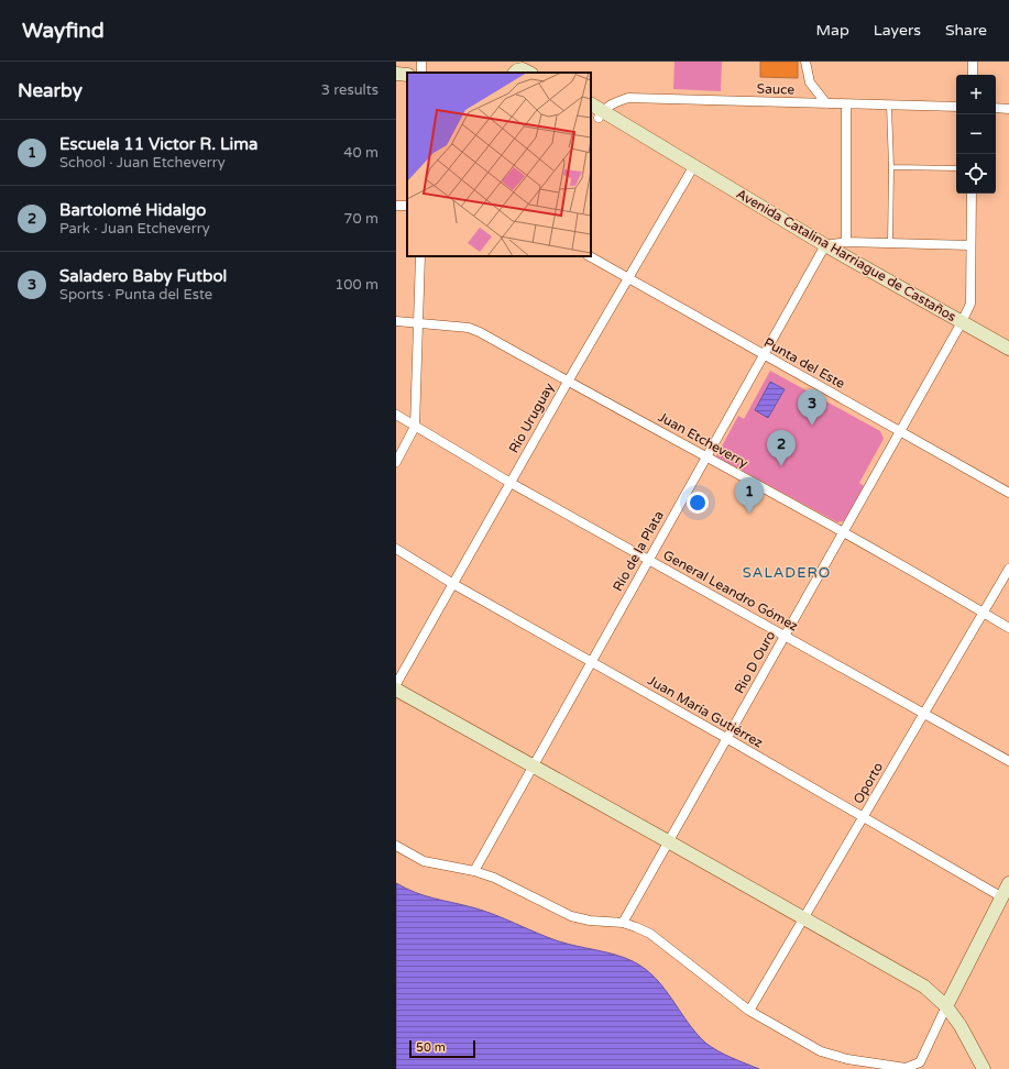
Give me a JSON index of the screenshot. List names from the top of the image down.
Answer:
{
  "streets": {
    "street": [
      "Sauce",
      "Avenida Catalina Harriague de Castaños",
      "Punta del Este",
      "Río Uruguay",
      "Juan Etcheverry",
      "Río de la Plata",
      "General Leandro Gómez",
      "Rio D Ouro",
      "Juan María Gutiérrez",
      "Oporto"
    ]
  },
  "crossings": [
    ["Sauce", "Avenida Catalina Harriague de Castaños"],
    ["Avenida Catalina Harriague de Castaños", "Río Uruguay"],
    ["Avenida Catalina Harriague de Castaños", "Río de la Plata"],
    ["Avenida Catalina Harriague de Castaños", "Rio D Ouro"],
    ["Punta del Este", "Río Uruguay"],
    ["Punta del Este", "Río de la Plata"],
    ["Punta del Este", "Rio D Ouro"],
    ["Río Uruguay", "Juan Etcheverry"],
    ["Río Uruguay", "General Leandro Gómez"],
    ["Río Uruguay", "Juan María Gutiérrez"],
    ["Juan Etcheverry", "Río de la Plata"],
    ["Juan Etcheverry", "Rio D Ouro"],
    ["Juan Etcheverry", "Oporto"],
    ["Río de la Plata", "General Leandro Gómez"],
    ["Río de la Plata", "Juan María Gutiérrez"],
    ["General Leandro Gómez", "Rio D Ouro"],
    ["General Leandro Gómez", "Oporto"],
    ["Rio D Ouro", "Juan María Gutiérrez"],
    ["Juan María Gutiérrez", "Oporto"]
  ],
  "districts": ["SALADERO"],
  "scale_bar": "50 m",
  "page": {
    "header": "Wayfind",
    "nav": ["Map", "Layers", "Share"],
    "heading": ["Nearby", "3 results"],
    "map_buttons": ["+", "−"],
    "list": [
      {
        "mark": "1",
        "name": "Escuela 11 Victor R. Lima",
        "note": "School · Juan Etcheverry",
        "value": "40 m"
      },
      {
        "mark": "2",
        "name": "Bartolomé Hidalgo",
        "note": "Park · Juan Etcheverry",
        "value": "70 m"
      },
      {
        "mark": "3",
        "name": "Saladero Baby Futbol",
        "note": "Sports · Punta del Este",
        "value": "100 m"
      }
    ],
    "pins": ["3", "2", "1"],
    "scale": "50 m"
  }
}
